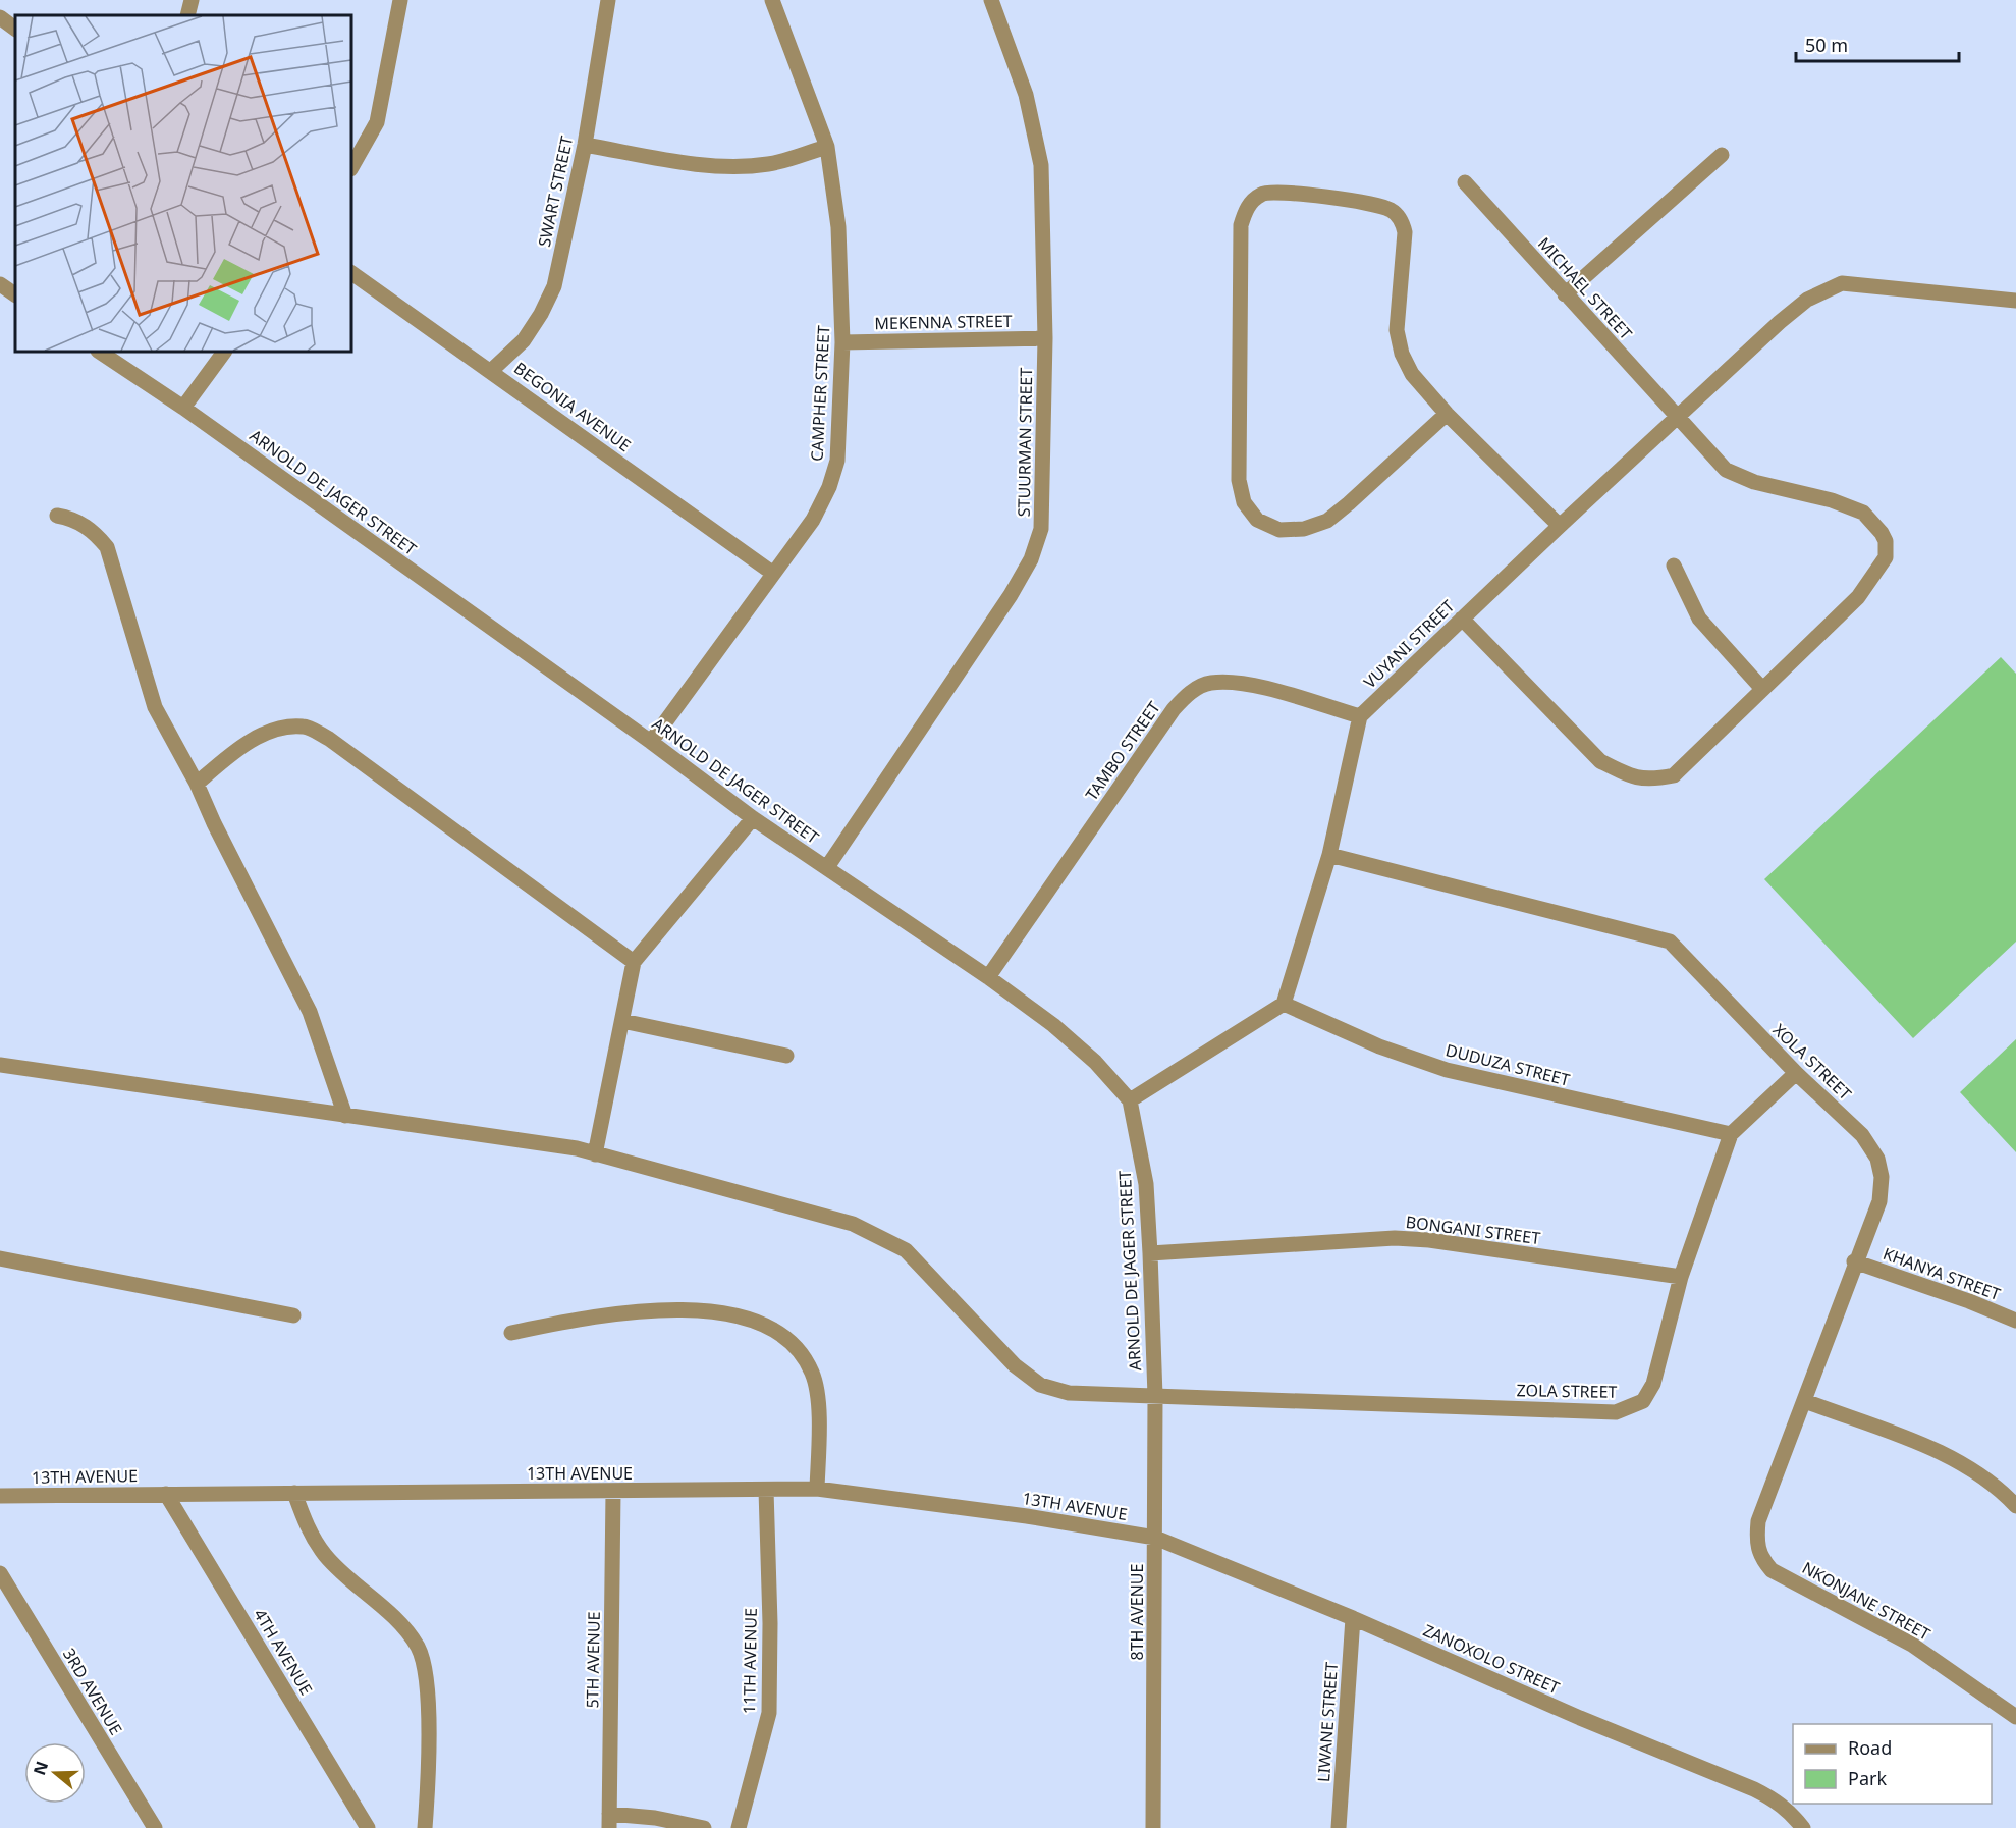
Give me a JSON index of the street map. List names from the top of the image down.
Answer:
{
  "streets": {
    "street": [
      "SWART STREET",
      "MICHAEL STREET",
      "MEKENNA STREET",
      "CAMPHER STREET",
      "BEGONIA AVENUE",
      "STUURMAN STREET",
      "ARNOLD DE JAGER STREET",
      "VUYANI STREET",
      "TAMBO STREET",
      "XOLA STREET",
      "DUDUZA STREET",
      "BONGANI STREET",
      "KHANYA STREET",
      "ZOLA STREET",
      "13TH AVENUE",
      "NKONJANE STREET",
      "8TH AVENUE",
      "4TH AVENUE",
      "ZANOXOLO STREET",
      "5TH AVENUE",
      "11TH AVENUE",
      "3RD AVENUE",
      "LIWANE STREET"
    ]
  },
  "crossings": [
    ["SWART STREET", "BEGONIA AVENUE"],
    ["MICHAEL STREET", "VUYANI STREET"],
    ["MEKENNA STREET", "CAMPHER STREET"],
    ["MEKENNA STREET", "STUURMAN STREET"],
    ["CAMPHER STREET", "BEGONIA AVENUE"],
    ["CAMPHER STREET", "ARNOLD DE JAGER STREET"],
    ["STUURMAN STREET", "ARNOLD DE JAGER STREET"],
    ["ARNOLD DE JAGER STREET", "TAMBO STREET"],
    ["ARNOLD DE JAGER STREET", "BONGANI STREET"],
    ["ARNOLD DE JAGER STREET", "ZOLA STREET"],
    ["ARNOLD DE JAGER STREET", "8TH AVENUE"],
    ["VUYANI STREET", "TAMBO STREET"],
    ["XOLA STREET", "KHANYA STREET"],
    ["XOLA STREET", "ZOLA STREET"],
    ["XOLA STREET", "NKONJANE STREET"],
    ["DUDUZA STREET", "ZOLA STREET"],
    ["BONGANI STREET", "ZOLA STREET"],
    ["ZOLA STREET", "8TH AVENUE"],
    ["13TH AVENUE", "8TH AVENUE"],
    ["13TH AVENUE", "4TH AVENUE"],
    ["13TH AVENUE", "ZANOXOLO STREET"],
    ["13TH AVENUE", "5TH AVENUE"],
    ["13TH AVENUE", "11TH AVENUE"],
    ["8TH AVENUE", "ZANOXOLO STREET"],
    ["ZANOXOLO STREET", "LIWANE STREET"]
  ],
  "legend": ["Road", "Park"],
  "scale_bar": "50 m",
  "north": "left"
}
